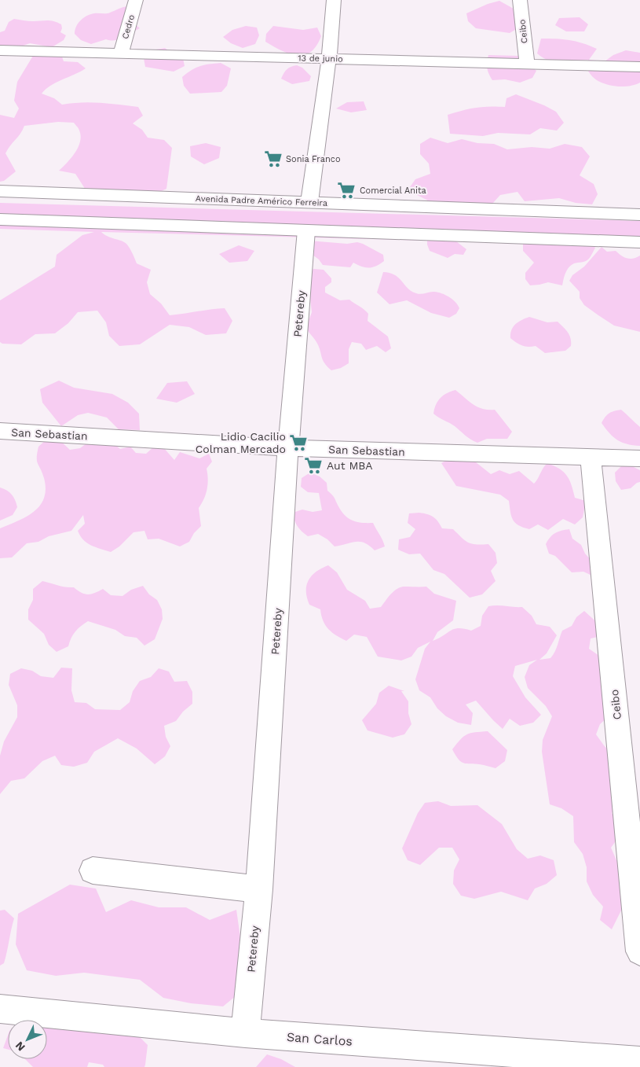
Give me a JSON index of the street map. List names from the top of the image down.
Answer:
{
  "streets": {
    "street": [
      "Cedro",
      "Ceibo",
      "13 de junio",
      "Avenida Padre Américo Ferreira",
      "Petereby",
      "San Sebastian",
      "San Carlos"
    ]
  },
  "crossings": [
    ["Cedro", "13 de junio"],
    ["Ceibo", "13 de junio"],
    ["Ceibo", "San Sebastian"],
    ["Petereby", "San Sebastian"],
    ["Petereby", "San Carlos"]
  ],
  "places": {
    "supermarket": [
      "Sonia Franco",
      "Comercial Anita",
      "Lidio Cacilio Colman Mercado",
      "Aut MBA"
    ]
  },
  "north": "bottom left"
}
